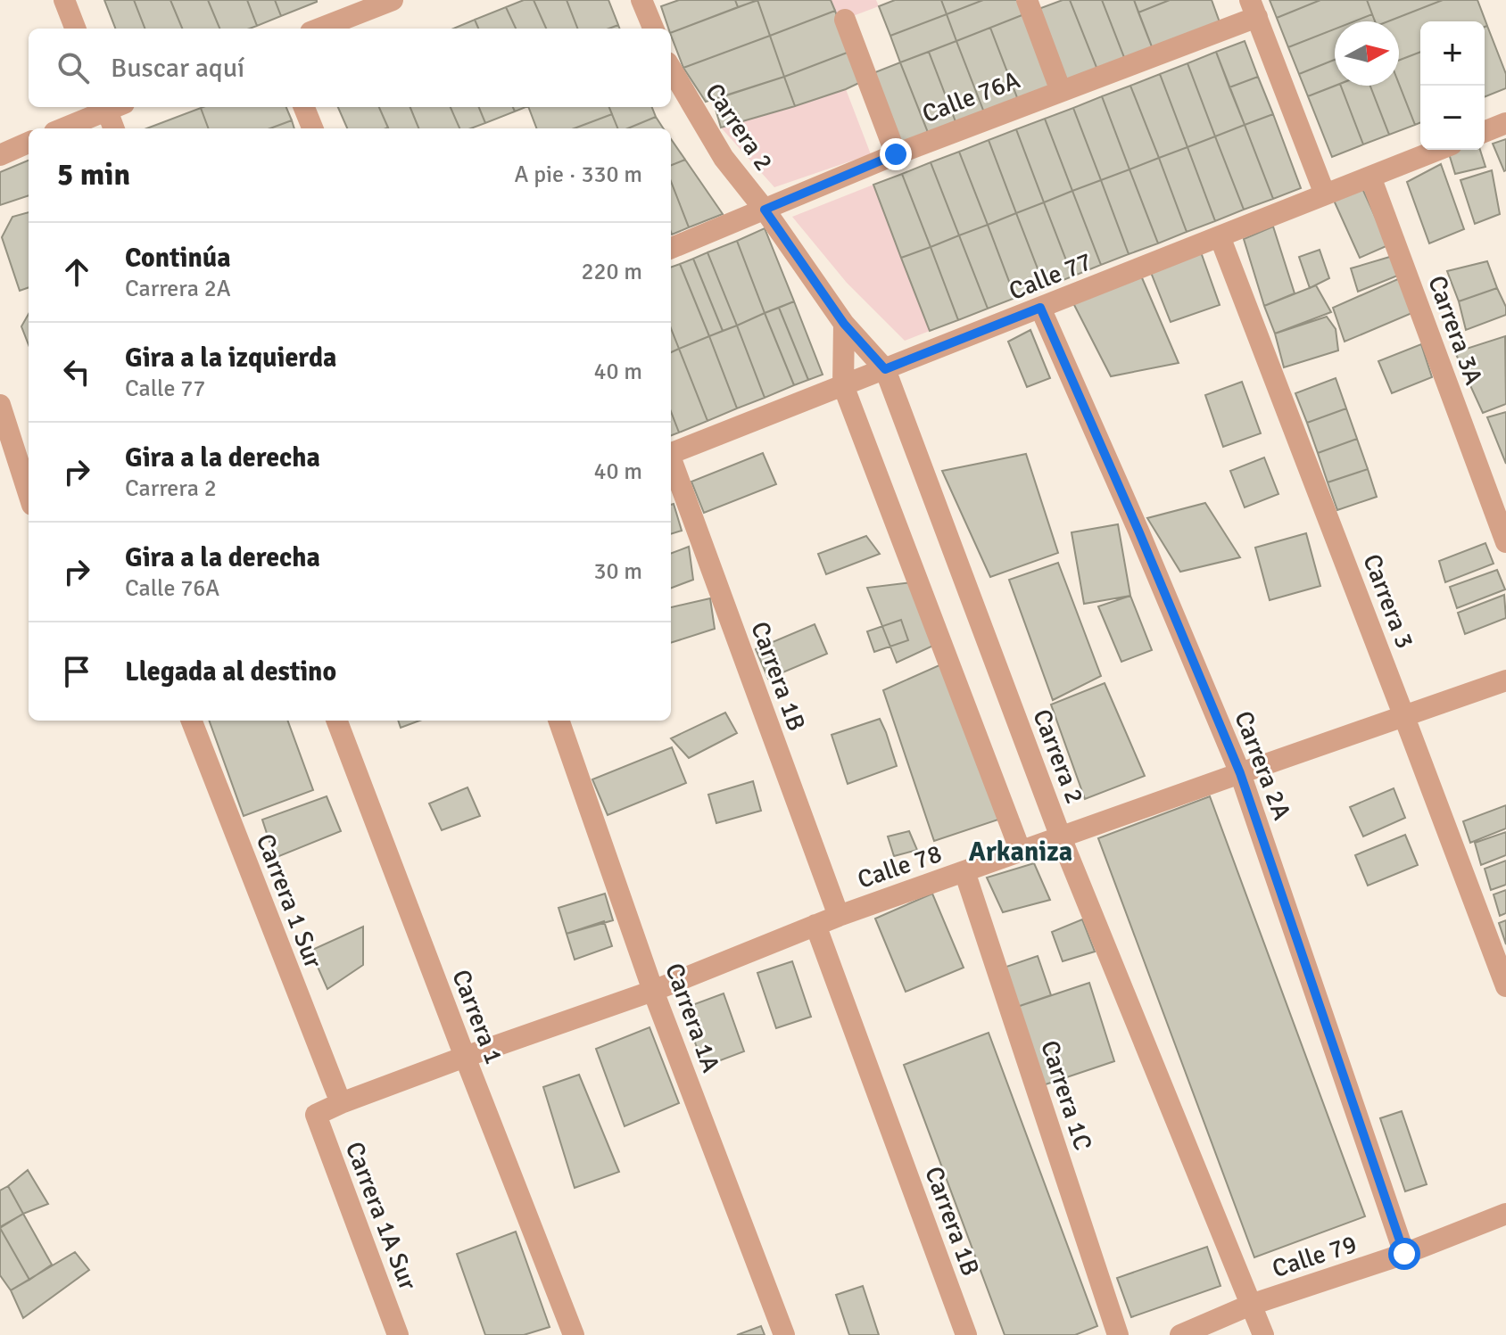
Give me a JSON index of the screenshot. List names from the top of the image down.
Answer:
{
  "streets": {
    "street": [
      "Calle 76A",
      "Carrera 2",
      "Calle 77",
      "Carrera 3A",
      "Carrera 3",
      "Carrera 1B",
      "Carrera 2A",
      "Calle 78",
      "Carrera 1 Sur",
      "Carrera 1",
      "Carrera 1A",
      "Carrera 1C",
      "Carrera 1A Sur",
      "Calle 79"
    ]
  },
  "crossings": [
    ["Calle 76A", "Carrera 2"],
    ["Carrera 2", "Calle 77"],
    ["Carrera 2", "Calle 78"],
    ["Carrera 2", "Calle 79"],
    ["Calle 77", "Carrera 3A"],
    ["Calle 77", "Carrera 3"],
    ["Calle 77", "Carrera 2A"],
    ["Carrera 3", "Calle 78"],
    ["Carrera 1B", "Calle 78"],
    ["Carrera 2A", "Calle 78"],
    ["Carrera 2A", "Calle 79"],
    ["Calle 78", "Carrera 1 Sur"],
    ["Calle 78", "Carrera 1"],
    ["Calle 78", "Carrera 1A"],
    ["Calle 78", "Carrera 1C"],
    ["Calle 78", "Carrera 1A Sur"]
  ],
  "districts": ["Arkaniza"],
  "north": "right",
  "page": {
    "map_buttons": ["+", "−"],
    "search": "Buscar aquí",
    "heading": ["5 min", "A pie · 330 m"],
    "list": [
      ["Continúa", "Carrera 2A", "220 m"],
      ["Gira a la izquierda", "Calle 77", "40 m"],
      ["Gira a la derecha", "Carrera 2", "40 m"],
      ["Gira a la derecha", "Calle 76A", "30 m"],
      "Llegada al destino"
    ]
  }
}
